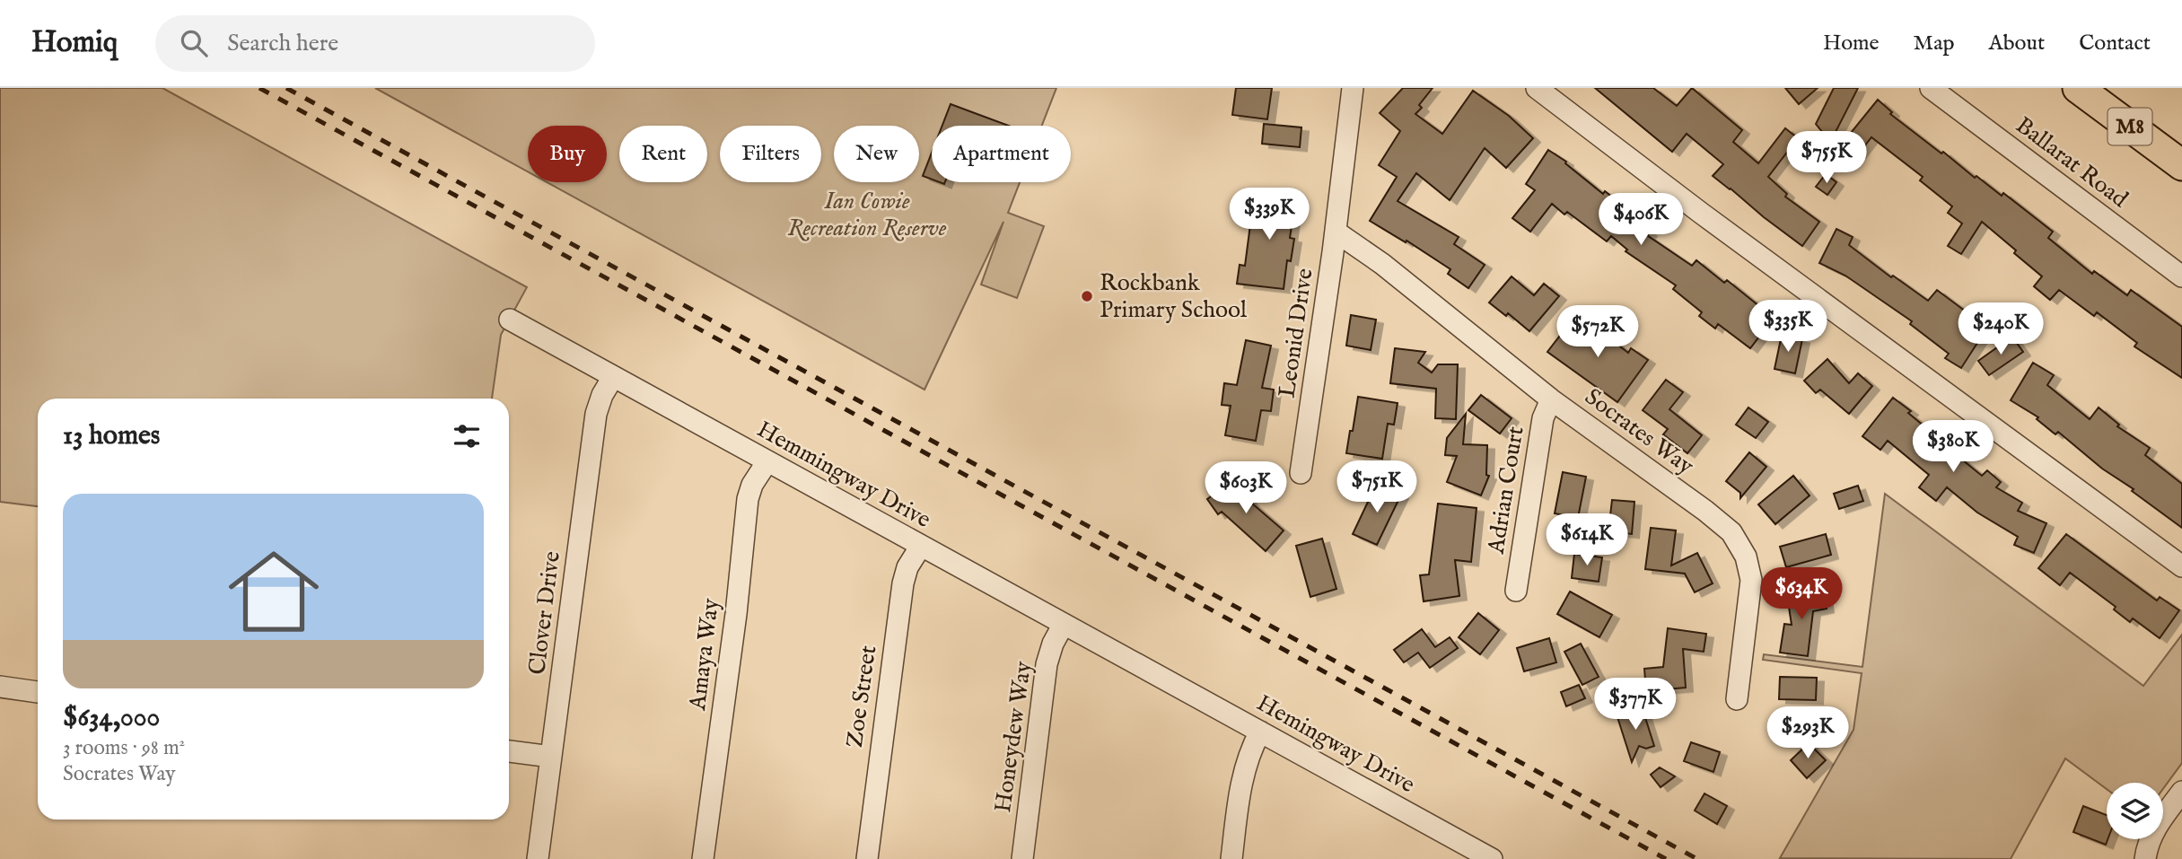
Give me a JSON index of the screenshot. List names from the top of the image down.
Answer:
{
  "streets": {
    "highway": ["M8"],
    "street": [
      "Ballarat Road",
      "Leonid Drive",
      "Socrates Way",
      "Hemmingway Drive",
      "Adrian Court",
      "Clover Drive",
      "Amaya Way",
      "Zoe Street",
      "Honeydew Way",
      "Hemingway Drive"
    ]
  },
  "crossings": [
    ["Leonid Drive", "Socrates Way"],
    ["Socrates Way", "Adrian Court"],
    ["Hemmingway Drive", "Clover Drive"],
    ["Hemmingway Drive", "Amaya Way"],
    ["Hemmingway Drive", "Zoe Street"],
    ["Hemmingway Drive", "Honeydew Way"],
    ["Hemmingway Drive", "Hemingway Drive"]
  ],
  "parks": ["Ian Cowie Recreation Reserve"],
  "places": ["Rockbank Primary School"],
  "page": {
    "header": "Homiq",
    "search": "Search here",
    "nav": [
      "Home",
      "Map",
      "About",
      "Contact"
    ],
    "chip": [
      "Buy",
      "Rent",
      "Filters",
      "New",
      "Apartment"
    ],
    "price": [
      "$755K",
      "$339K",
      "$406K",
      "$335K",
      "$240K",
      "$572K",
      "$380K",
      "$751K",
      "$603K",
      "$614K",
      "$634K",
      "$377K",
      "$293K"
    ],
    "heading": "13 homes",
    "list": [
      {
        "name": "$634,000",
        "note": "3 rooms · 98 m² · Socrates Way"
      }
    ]
  }
}
